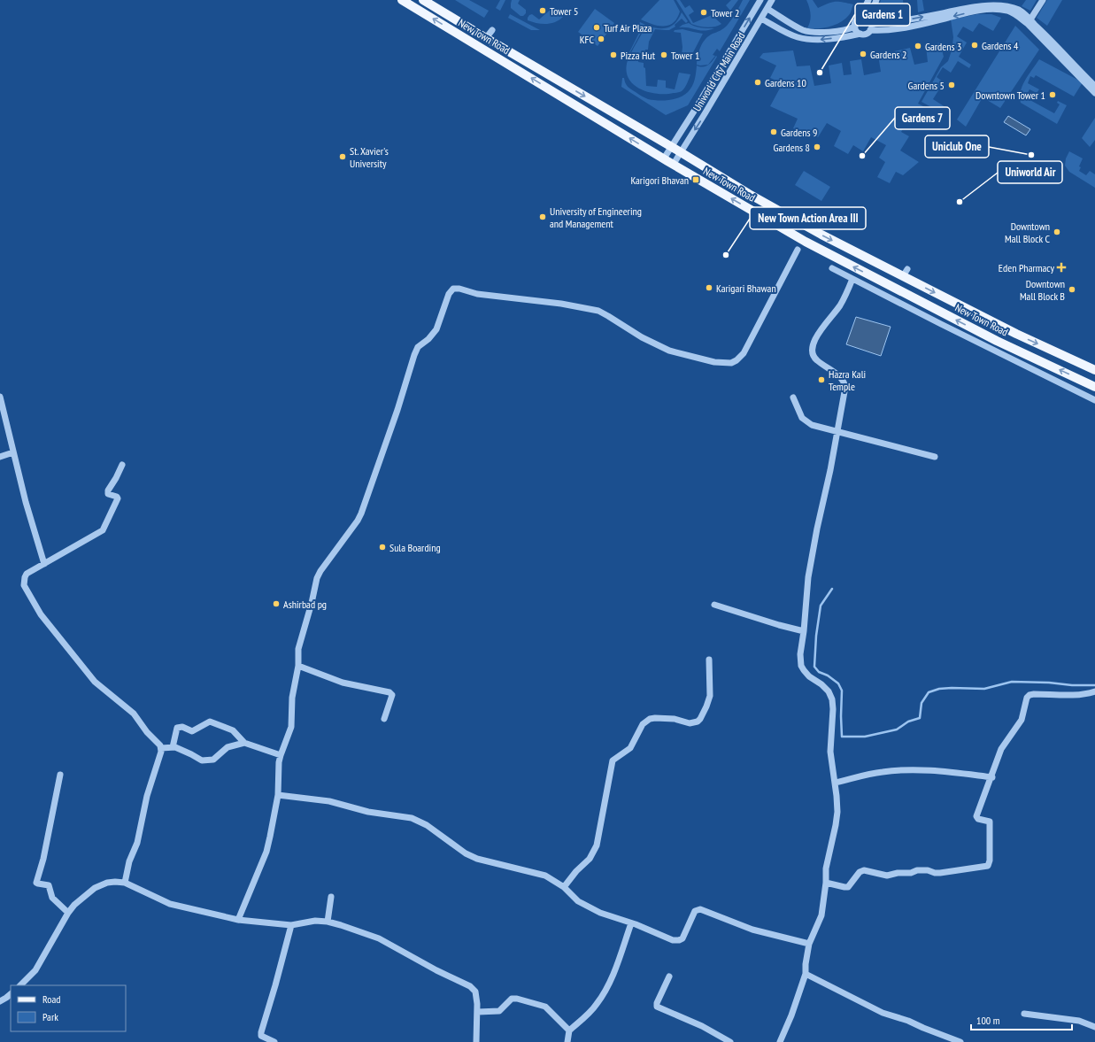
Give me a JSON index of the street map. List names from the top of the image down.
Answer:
{
  "streets": {
    "main road": ["New Town Road"],
    "street": ["Uniworld City Main Road"]
  },
  "crossings": [
    ["New Town Road", "Uniworld City Main Road"]
  ],
  "places": {
    "other": [
      "Tower 5",
      "Tower 2",
      "Turf Air Plaza",
      "KFC",
      "Gardens 4",
      "Gardens 3",
      "Gardens 2",
      "Pizza Hut",
      "Tower 1",
      "Gardens 1",
      "Gardens 10",
      "Gardens 5",
      "Downtown Tower 1",
      "Gardens 9",
      "Gardens 8",
      "Uniclub One",
      "Gardens 7",
      "St. Xavier's University",
      "Uniworld Air",
      "University of Engineering and Management",
      "Downtown Mall Block C",
      "New Town Action Area III",
      "Karigari Bhawan",
      "Downtown Mall Block B",
      "Hazra Kali Temple",
      "Sula Boarding",
      "Ashirbad pg"
    ],
    "transit": ["Karigori Bhavan"],
    "health": ["Eden Pharmacy"]
  },
  "legend": ["Road", "Park"],
  "scale_bar": "100 m"
}
